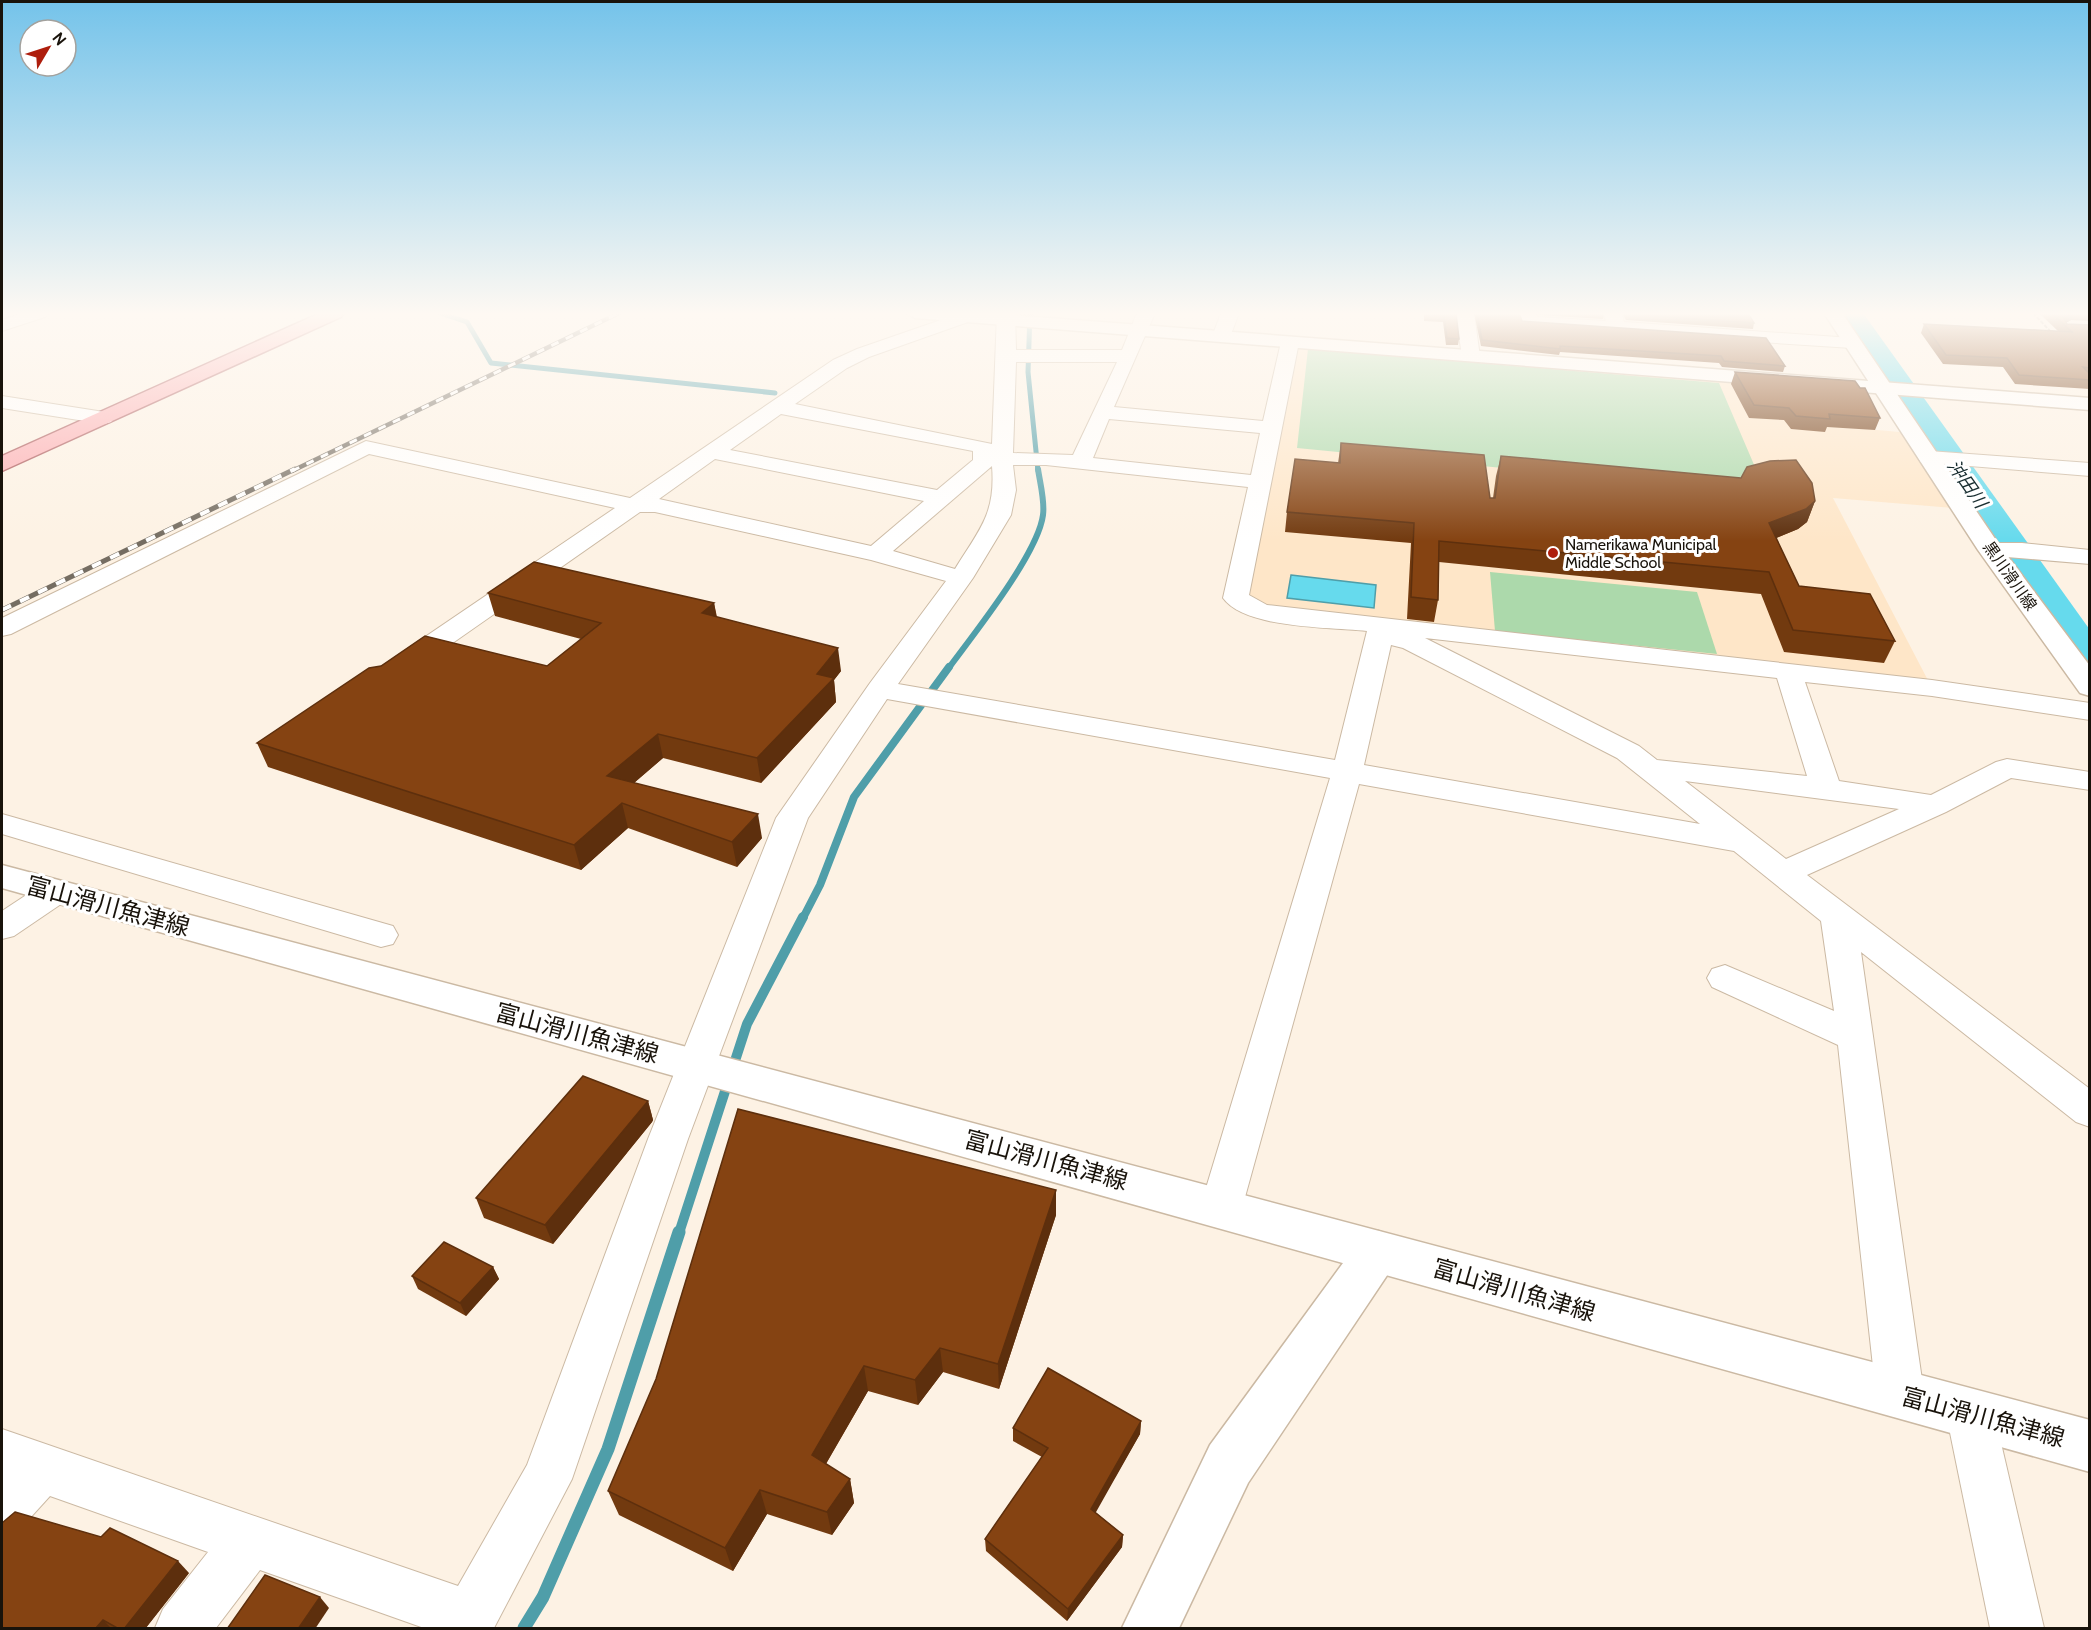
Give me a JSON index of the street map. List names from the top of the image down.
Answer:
{
  "streets": {
    "main road": ["黒川滑川線", "富山滑川魚津線"]
  },
  "water": ["沖田川"],
  "places": ["Namerikawa Municipal Middle School"],
  "north": "top right"
}
